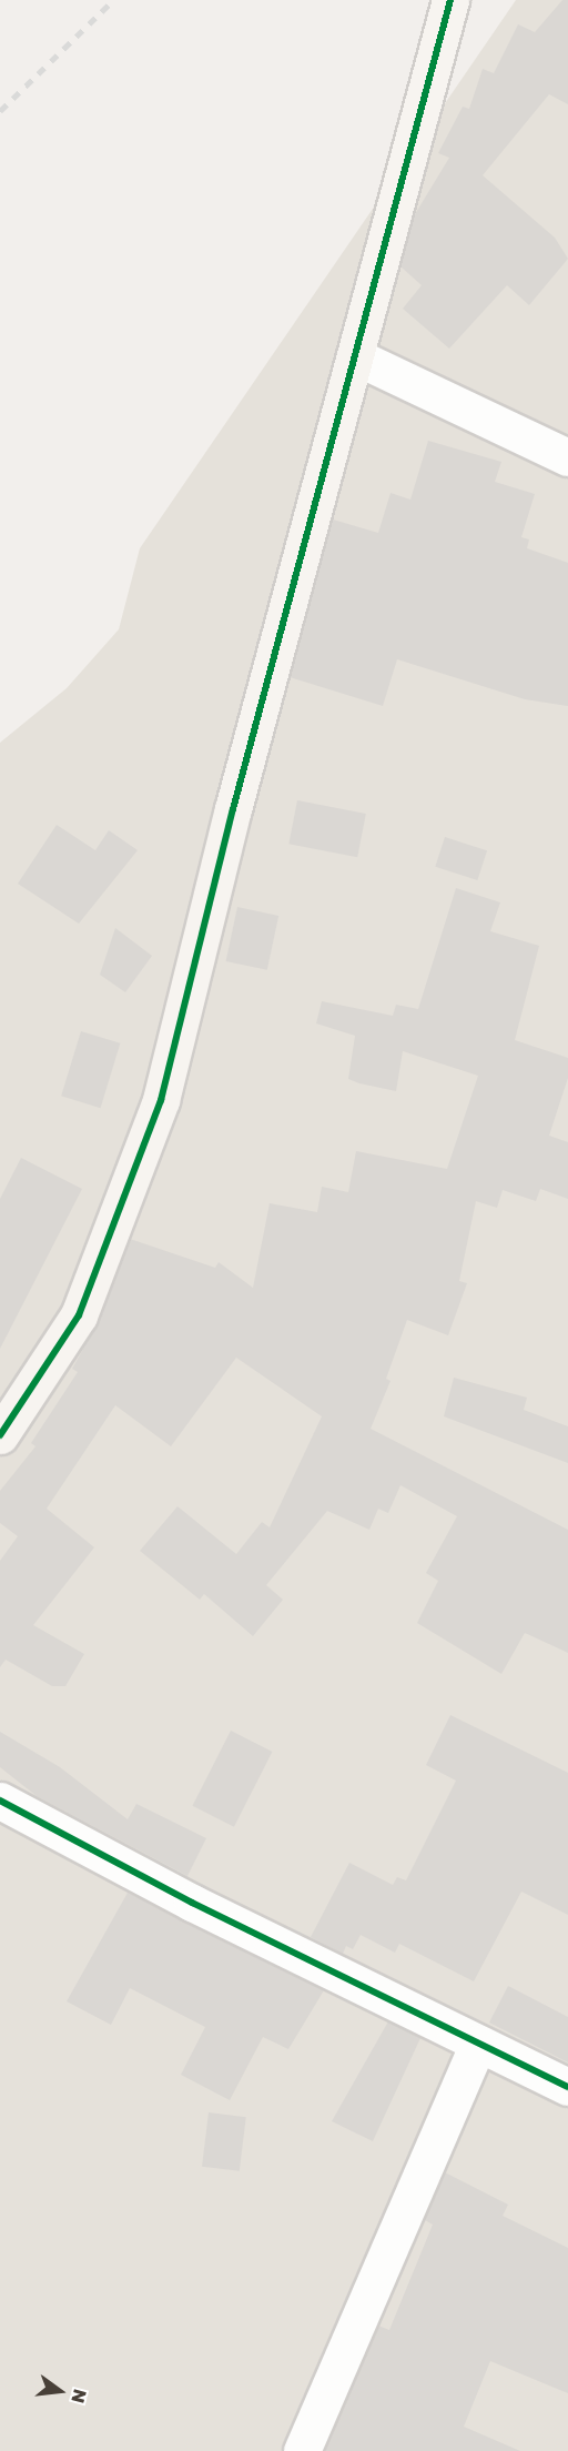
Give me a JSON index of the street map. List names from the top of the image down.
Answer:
{
  "north": "right"
}
